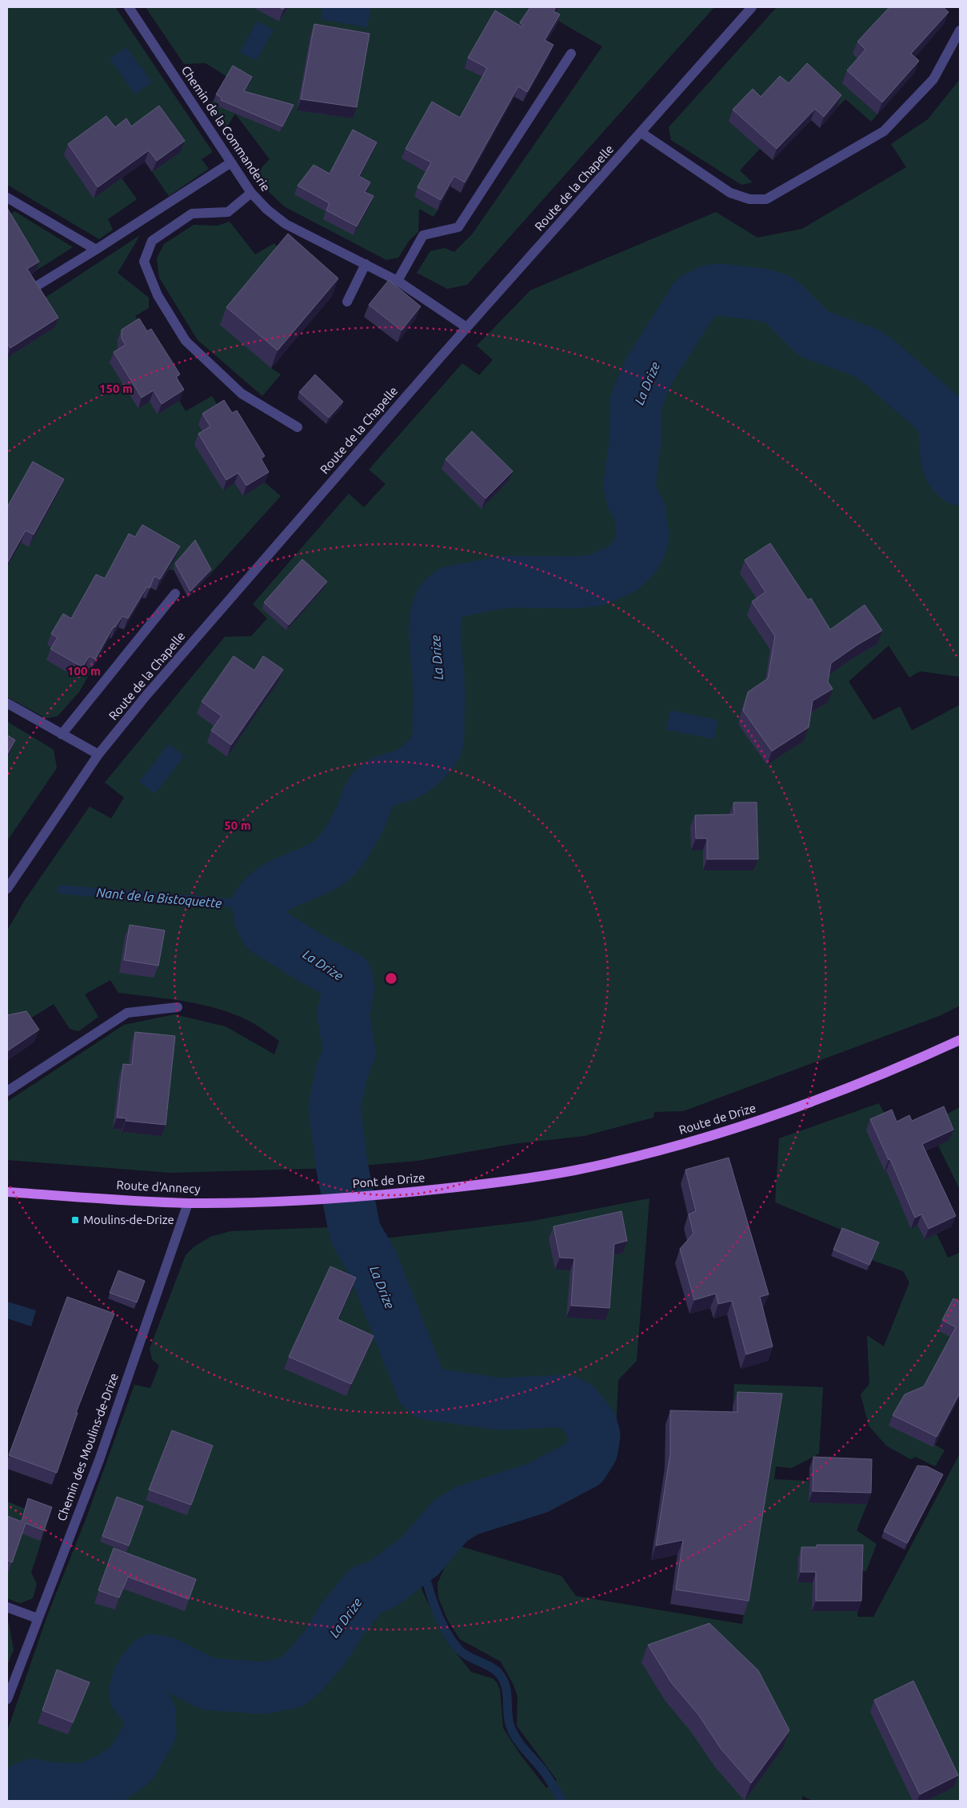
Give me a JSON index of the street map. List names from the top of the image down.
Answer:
{
  "streets": {
    "main road": ["Route de Drize", "Pont de Drize", "Route d'Annecy"],
    "street": ["Chemin de la Commanderie", "Route de la Chapelle", "Chemin des Moulins-de-Drize"]
  },
  "crossings": [
    ["Chemin de la Commanderie", "Route de la Chapelle"],
    ["Route de Drize", "Pont de Drize"],
    ["Pont de Drize", "Route d'Annecy"],
    ["Route d'Annecy", "Chemin des Moulins-de-Drize"]
  ],
  "water": ["La Drize", "Nant de la Bistoquette"],
  "places": {
    "transit": ["Moulins-de-Drize"]
  },
  "rings": ["150 m", "100 m", "50 m"]
}
